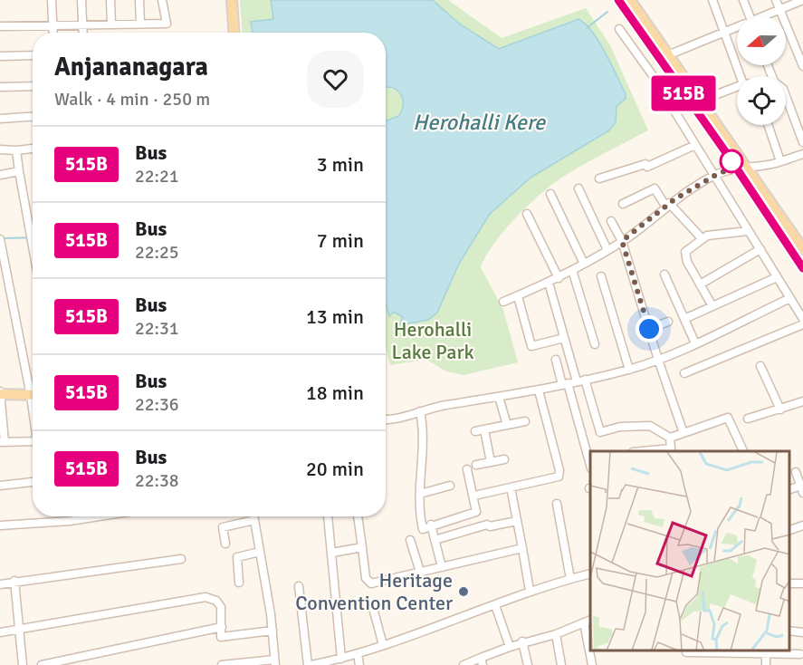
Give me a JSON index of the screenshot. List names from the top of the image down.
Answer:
{
  "water": ["Herohalli Kere"],
  "parks": ["Herohalli Lake Park"],
  "places": ["Heritage Convention Center"],
  "lines": ["bus line 515B"],
  "north": "left",
  "page": {
    "on_map": "515B",
    "heading": ["Anjananagara", "Walk · 4 min · 250 m"],
    "list": [
      {
        "mark": "515B",
        "name": "Bus",
        "note": "22:21",
        "value": "3 min"
      },
      {
        "mark": "515B",
        "name": "Bus",
        "note": "22:25",
        "value": "7 min"
      },
      {
        "mark": "515B",
        "name": "Bus",
        "note": "22:31",
        "value": "13 min"
      },
      {
        "mark": "515B",
        "name": "Bus",
        "note": "22:36",
        "value": "18 min"
      },
      {
        "mark": "515B",
        "name": "Bus",
        "note": "22:38",
        "value": "20 min"
      }
    ]
  }
}
